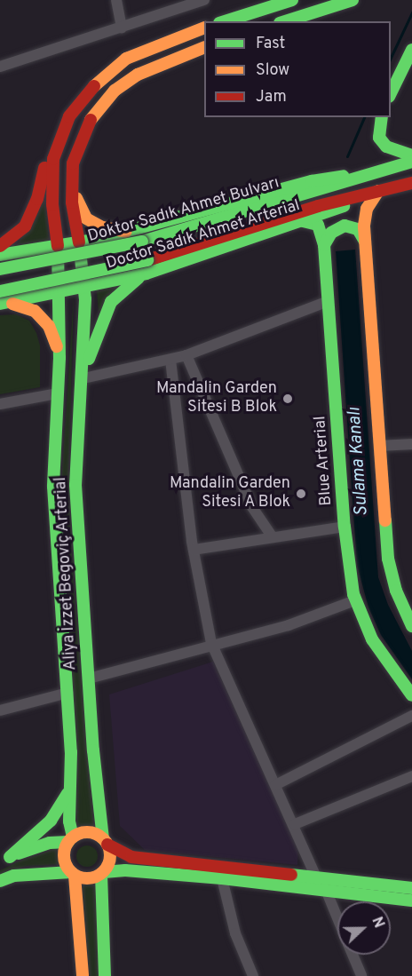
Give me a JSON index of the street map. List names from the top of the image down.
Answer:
{
  "streets": {
    "main road": [
      "Doktor Sadık Ahmet Bulvarı",
      "Doctor Sadık Ahmet Arterial",
      "Blue Arterial",
      "Aliya İzzet Begoviç Arterial"
    ]
  },
  "crossings": [
    ["Doktor Sadık Ahmet Bulvarı", "Doctor Sadık Ahmet Arterial"],
    ["Doctor Sadık Ahmet Arterial", "Blue Arterial"],
    ["Doctor Sadık Ahmet Arterial", "Aliya İzzet Begoviç Arterial"]
  ],
  "water": ["Sulama Kanalı"],
  "places": ["Mandalin Garden Sitesi B Blok", "Mandalin Garden Sitesi A Blok"],
  "legend": ["Fast", "Slow", "Jam"],
  "north": "right"
}
